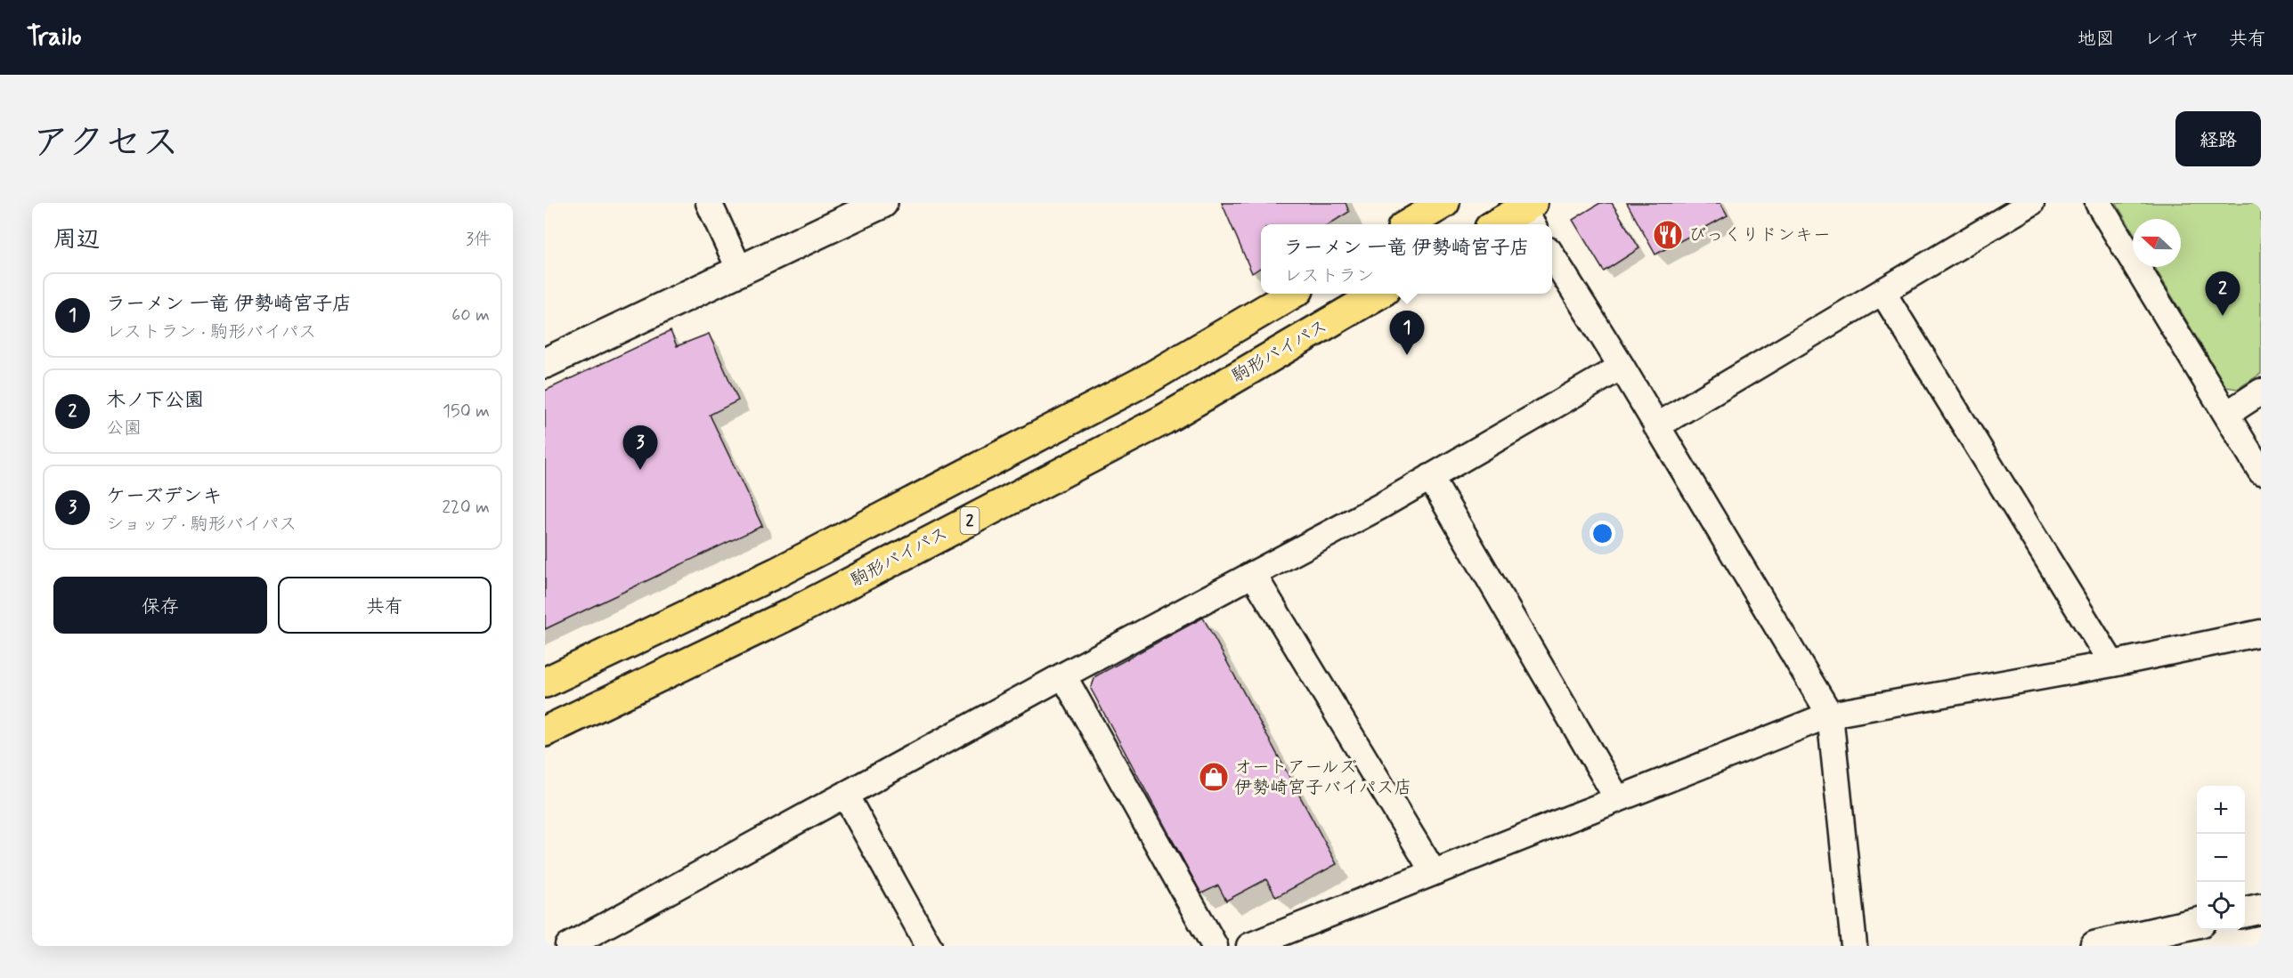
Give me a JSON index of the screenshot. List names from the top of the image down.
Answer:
{
  "streets": {
    "main road": ["駒形バイパス", "2"]
  },
  "places": {
    "restaurant": ["びっくりドンキー"],
    "shop": ["オートアールズ 伊勢崎宮子バイパス店"]
  },
  "north": "left",
  "page": {
    "header": "Trailo",
    "nav": ["地図", "レイヤ", "共有"],
    "title": "アクセス",
    "buttons": [
      "経路",
      ["保存", "共有"]
    ],
    "heading": ["周辺", "3件"],
    "popup": ["ラーメン 一竜 伊勢崎宮子店", "レストラン"],
    "pins": ["2", "1", "3"],
    "list": [
      {
        "mark": "1",
        "name": "ラーメン 一竜 伊勢崎宮子店",
        "note": "レストラン · 駒形バイパス",
        "value": "60 m"
      },
      {
        "mark": "2",
        "name": "木ノ下公園",
        "note": "公園",
        "value": "150 m"
      },
      {
        "mark": "3",
        "name": "ケーズデンキ",
        "note": "ショップ · 駒形バイパス",
        "value": "220 m"
      }
    ],
    "map_buttons": ["+", "−"]
  }
}
